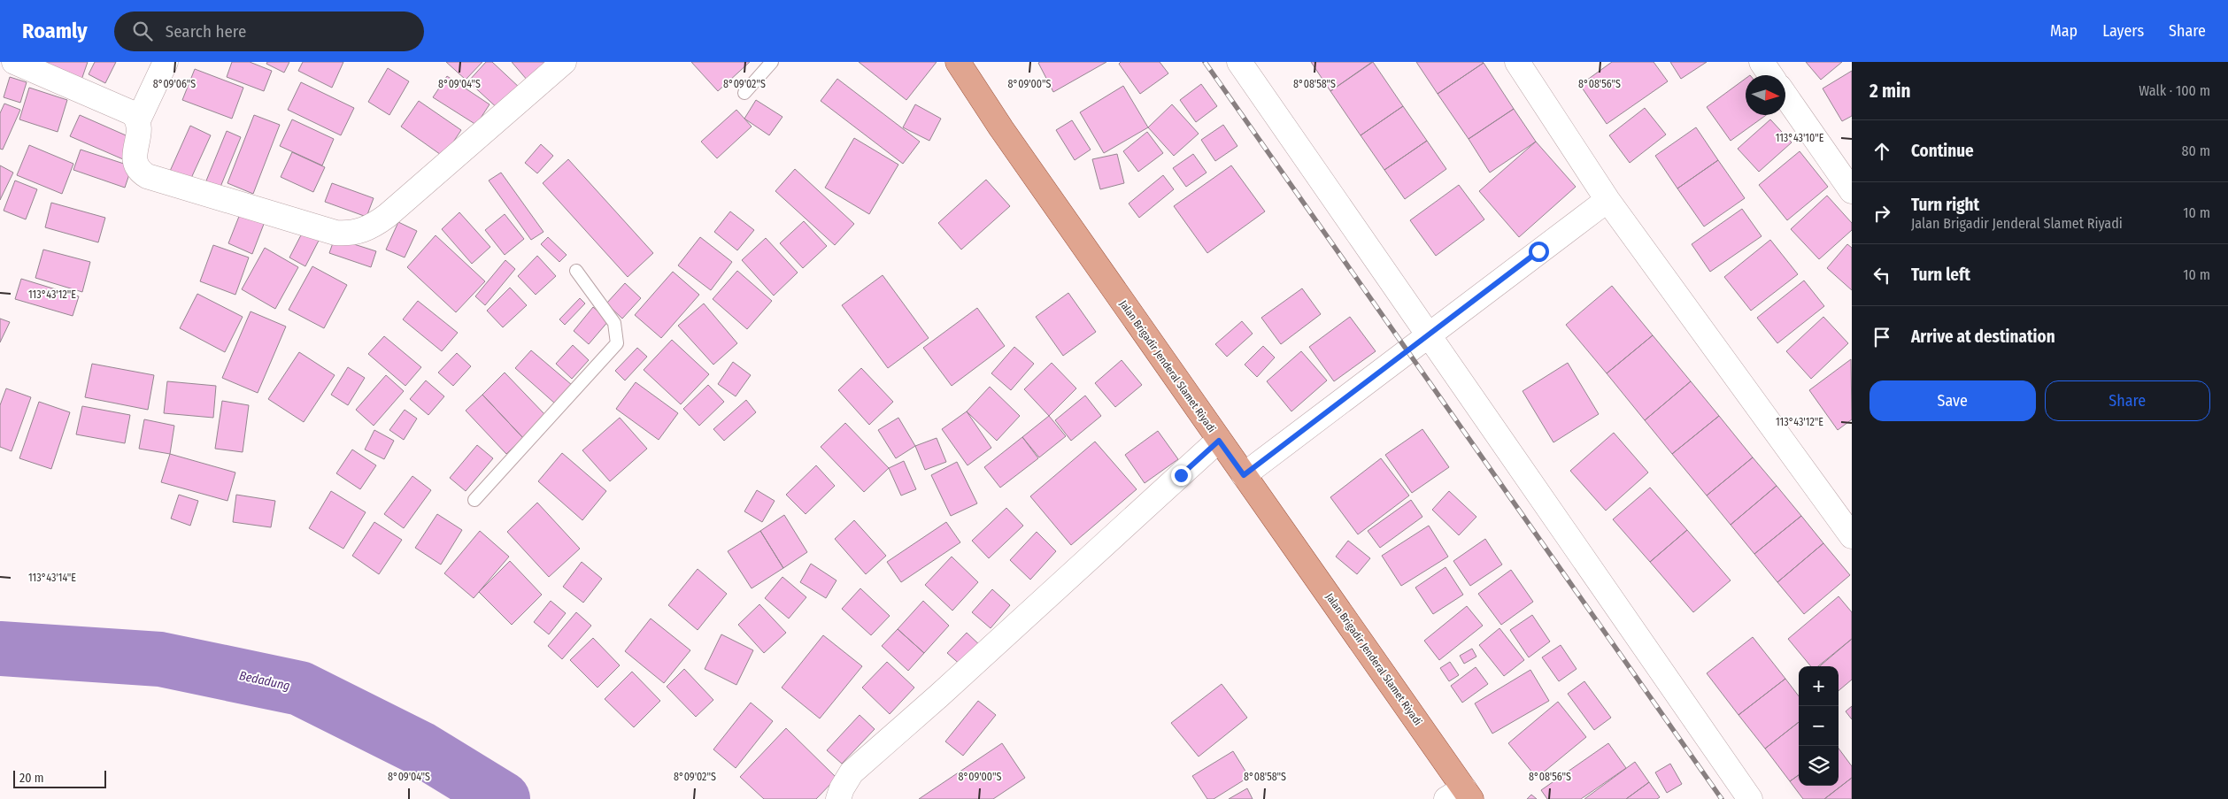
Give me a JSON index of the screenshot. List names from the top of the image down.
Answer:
{
  "streets": {
    "main road": ["Jalan Brigadir Jenderal Slamet Riyadi"]
  },
  "water": ["Bedadung"],
  "scale_bar": "20 m",
  "north": "right",
  "page": {
    "header": "Roamly",
    "search": "Search here",
    "nav": ["Map", "Layers", "Share"],
    "heading": ["2 min", "Walk · 100 m"],
    "list": [
      ["Continue", "80 m"],
      ["Turn right", "Jalan Brigadir Jenderal Slamet Riyadi", "10 m"],
      ["Turn left", "10 m"],
      "Arrive at destination"
    ],
    "buttons": ["Save", "Share"],
    "map_buttons": ["+", "−"],
    "scale": "20 m"
  },
  "coordinates": [
    "8°09'06\"S",
    "8°09'04\"S",
    "8°09'02\"S",
    "8°09'00\"S",
    "8°08'58\"S",
    "8°08'56\"S",
    "113°43'10\"E",
    "113°43'12\"E",
    "113°43'14\"E"
  ]
}
